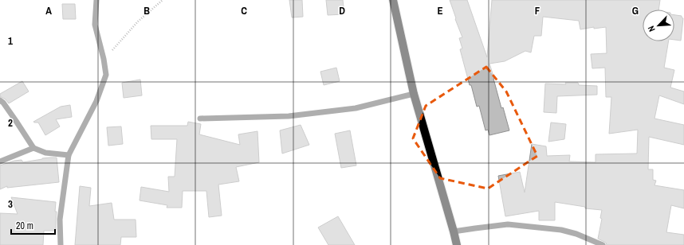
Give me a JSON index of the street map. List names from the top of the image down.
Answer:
{
  "scale_bar": "20 m",
  "north": "bottom left",
  "grid": {
    "columns": [
      "A",
      "B",
      "C",
      "D",
      "E",
      "F",
      "G"
    ],
    "rows": ["1", "2", "3"]
  }
}
